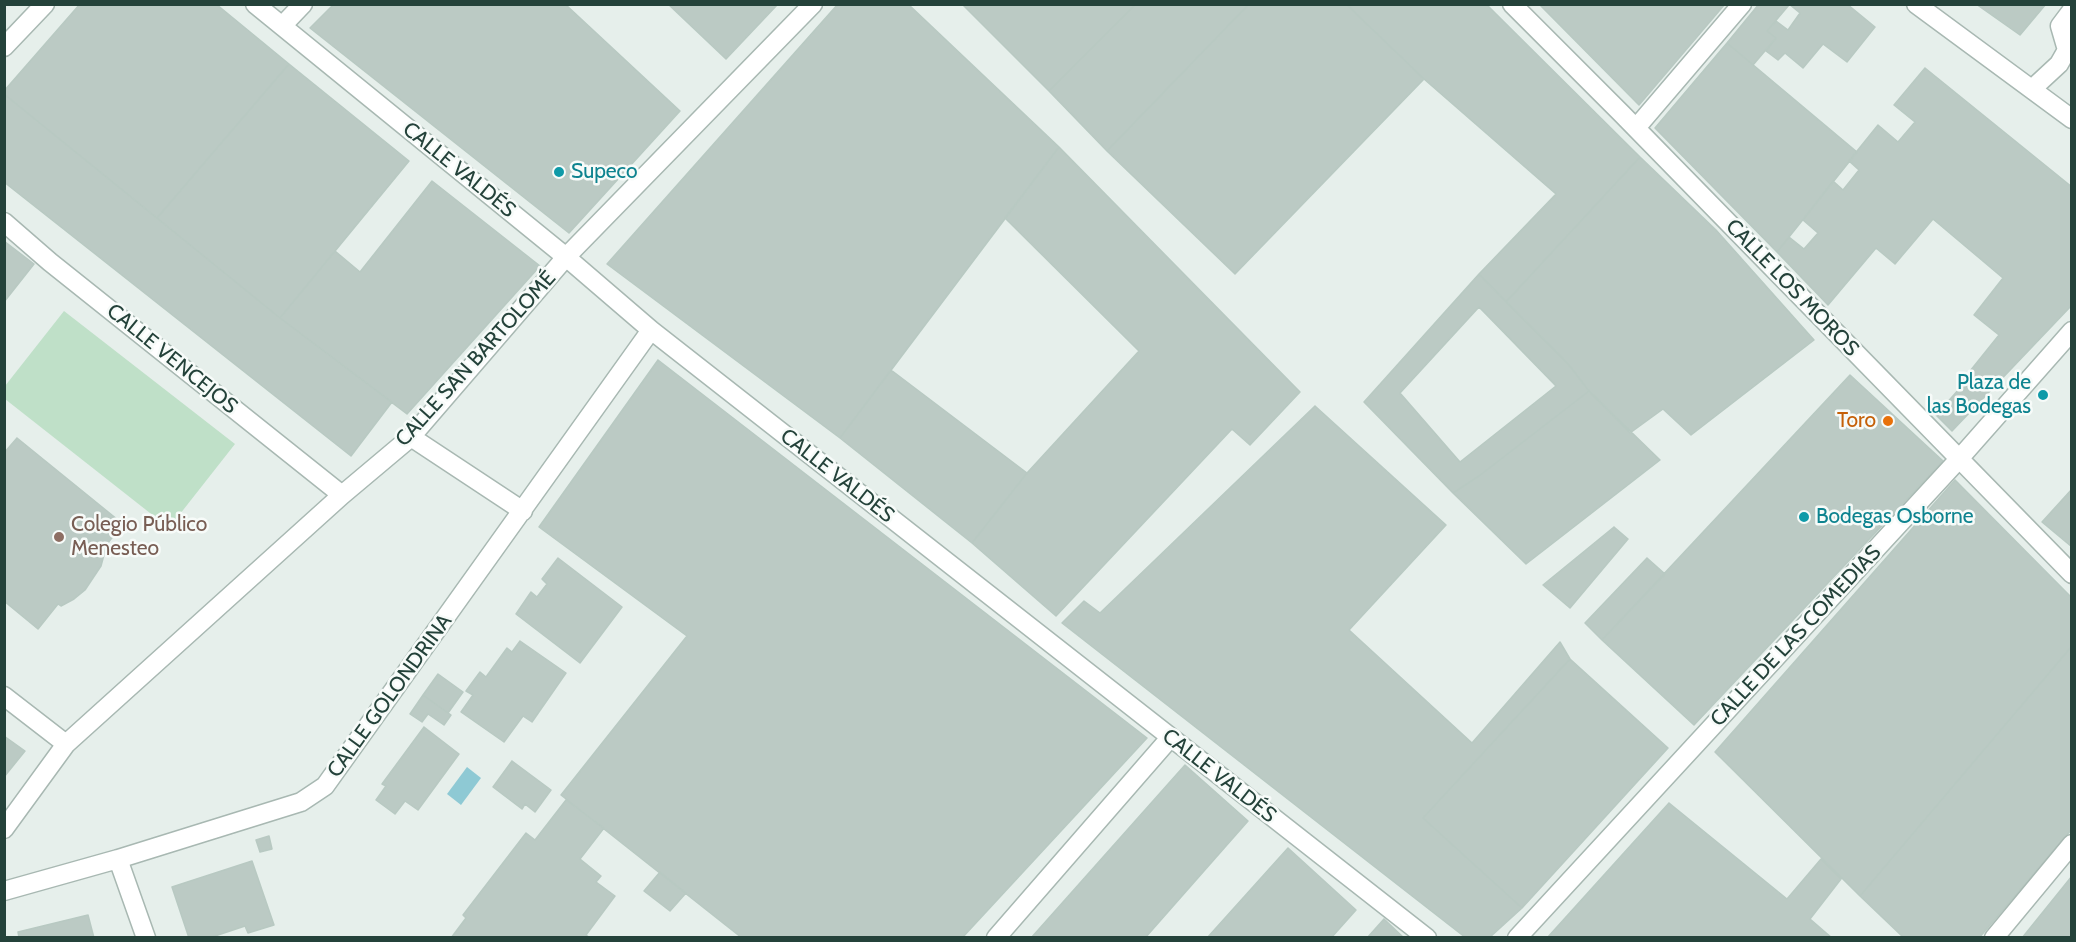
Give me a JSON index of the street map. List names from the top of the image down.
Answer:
{
  "streets": {
    "street": [
      "CALLE VALDÉS",
      "CALLE LOS MOROS",
      "CALLE VENCEJOS",
      "CALLE SAN BARTOLOMÉ",
      "CALLE DE LAS COMEDIAS",
      "CALLE GOLONDRINA"
    ]
  },
  "crossings": [
    ["CALLE VALDÉS", "CALLE SAN BARTOLOMÉ"],
    ["CALLE VALDÉS", "CALLE GOLONDRINA"],
    ["CALLE LOS MOROS", "CALLE DE LAS COMEDIAS"],
    ["CALLE VENCEJOS", "CALLE SAN BARTOLOMÉ"]
  ],
  "places": [
    "Supeco",
    "Plaza de las Bodegas",
    "Toro",
    "Bodegas Osborne",
    "Colegio Público Menesteo"
  ]
}
